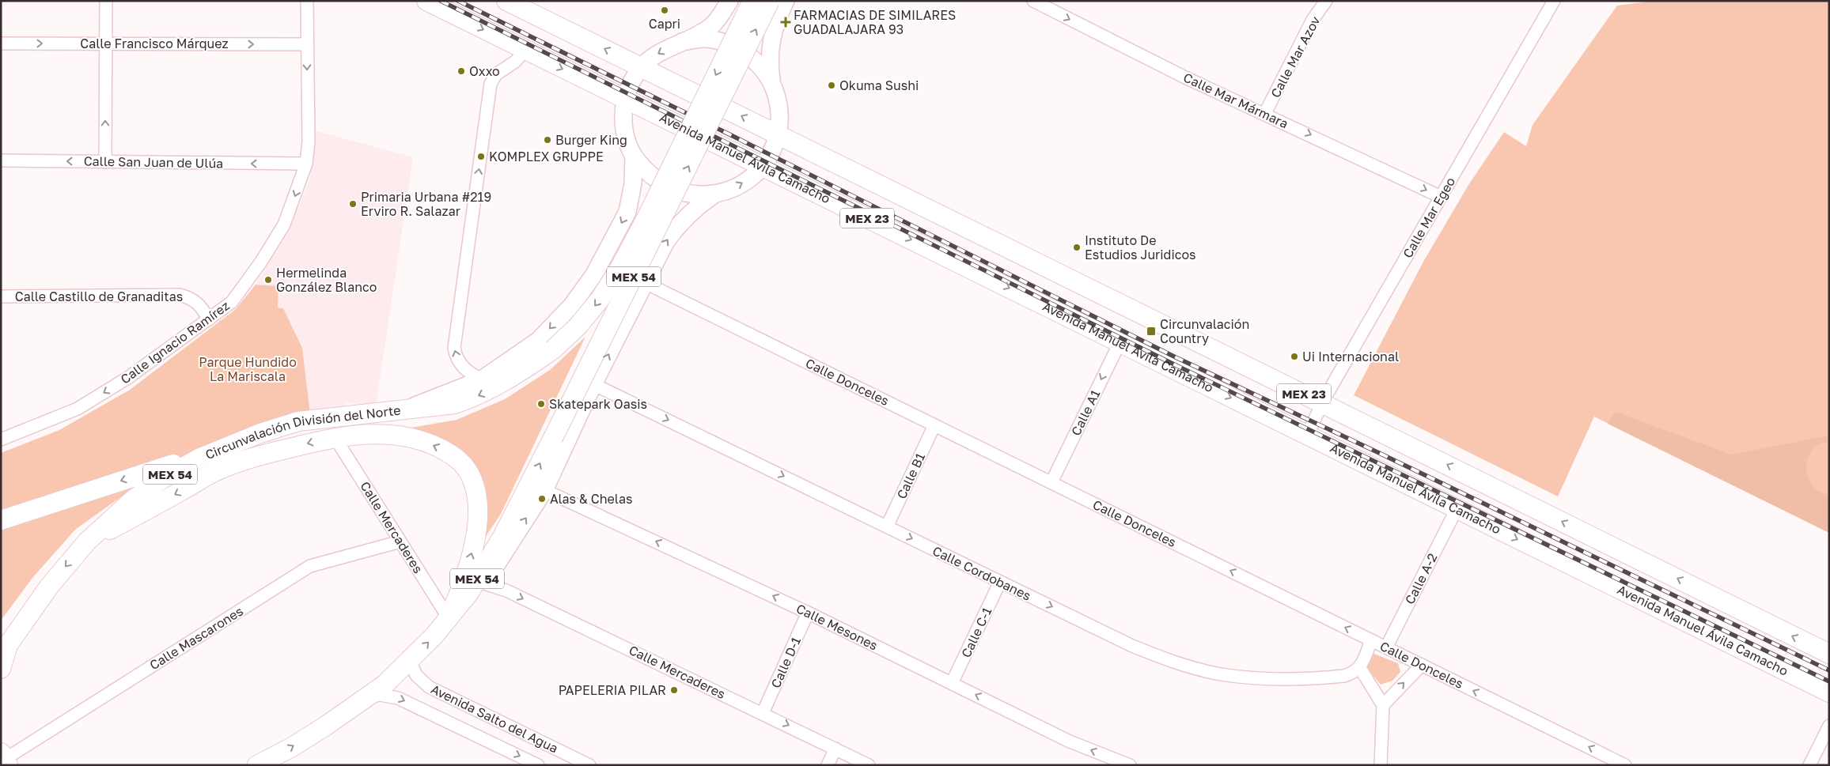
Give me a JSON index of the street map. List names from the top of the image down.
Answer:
{
  "streets": {
    "main road": [
      "Avenida Manuel Ávila Camacho",
      "MEX 23",
      "MEX 54",
      "Circunvalación División del Norte"
    ],
    "street": [
      "Calle Francisco Márquez",
      "Calle Mar Azov",
      "Calle Mar Mármara",
      "Calle San Juan de Ulúa",
      "Calle Mar Egeo",
      "Calle Castillo de Granaditas",
      "Calle Ignacio Ramírez",
      "Calle Donceles",
      "Calle A1",
      "Calle B1",
      "Calle Mercaderes",
      "Calle Cordobanes",
      "Calle A-2",
      "Calle Mesones",
      "Calle C-1",
      "Calle Mascarones",
      "Calle D-1",
      "Avenida Salto del Agua"
    ]
  },
  "crossings": [
    ["Calle Francisco Márquez", "Calle Ignacio Ramírez"],
    ["Calle Mar Azov", "Calle Mar Mármara"],
    ["Calle Mar Mármara", "Calle Mar Egeo"],
    ["Avenida Manuel Ávila Camacho", "Calle Mar Egeo"],
    ["Avenida Manuel Ávila Camacho", "Calle A1"],
    ["Avenida Manuel Ávila Camacho", "Calle A-2"],
    ["Calle San Juan de Ulúa", "Calle Ignacio Ramírez"],
    ["Calle Mar Egeo", "MEX 23"],
    ["MEX 54", "Calle Donceles"],
    ["MEX 54", "Circunvalación División del Norte"],
    ["MEX 54", "Calle Mercaderes"],
    ["MEX 54", "Calle Cordobanes"],
    ["MEX 54", "Calle Mesones"],
    ["MEX 54", "Avenida Salto del Agua"],
    ["Calle Castillo de Granaditas", "Calle Ignacio Ramírez"],
    ["Calle Donceles", "Calle A1"],
    ["Calle Donceles", "Calle B1"],
    ["Calle Donceles", "Calle A-2"],
    ["Calle B1", "Calle Cordobanes"],
    ["Calle Mercaderes", "Calle Mascarones"],
    ["Calle Mercaderes", "Calle D-1"],
    ["Calle Cordobanes", "Calle C-1"],
    ["Calle Mesones", "Calle C-1"],
    ["Calle Mesones", "Calle D-1"]
  ],
  "one_way": [
    "Calle Francisco Márquez",
    "Calle Mar Mármara",
    "Calle San Juan de Ulúa",
    "Calle Ignacio Ramírez",
    "Calle Donceles",
    "Calle A1",
    "Calle Mercaderes",
    "Calle Cordobanes",
    "Calle Mesones"
  ],
  "parks": ["Parque Hundido La Mariscala"],
  "places": {
    "other": [
      "Capri",
      "Oxxo",
      "Okuma Sushi",
      "Burger King",
      "KOMPLEX GRUPPE",
      "Primaria Urbana #219 Erviro R. Salazar",
      "Instituto De Estudios Juridicos",
      "Hermelinda González Blanco",
      "Ui Internacional",
      "Skatepark Oasis",
      "Alas & Chelas",
      "PAPELERIA PILAR"
    ],
    "health": ["FARMACIAS DE SIMILARES GUADALAJARA 93"],
    "transit": ["Circunvalación Country"]
  }
}
